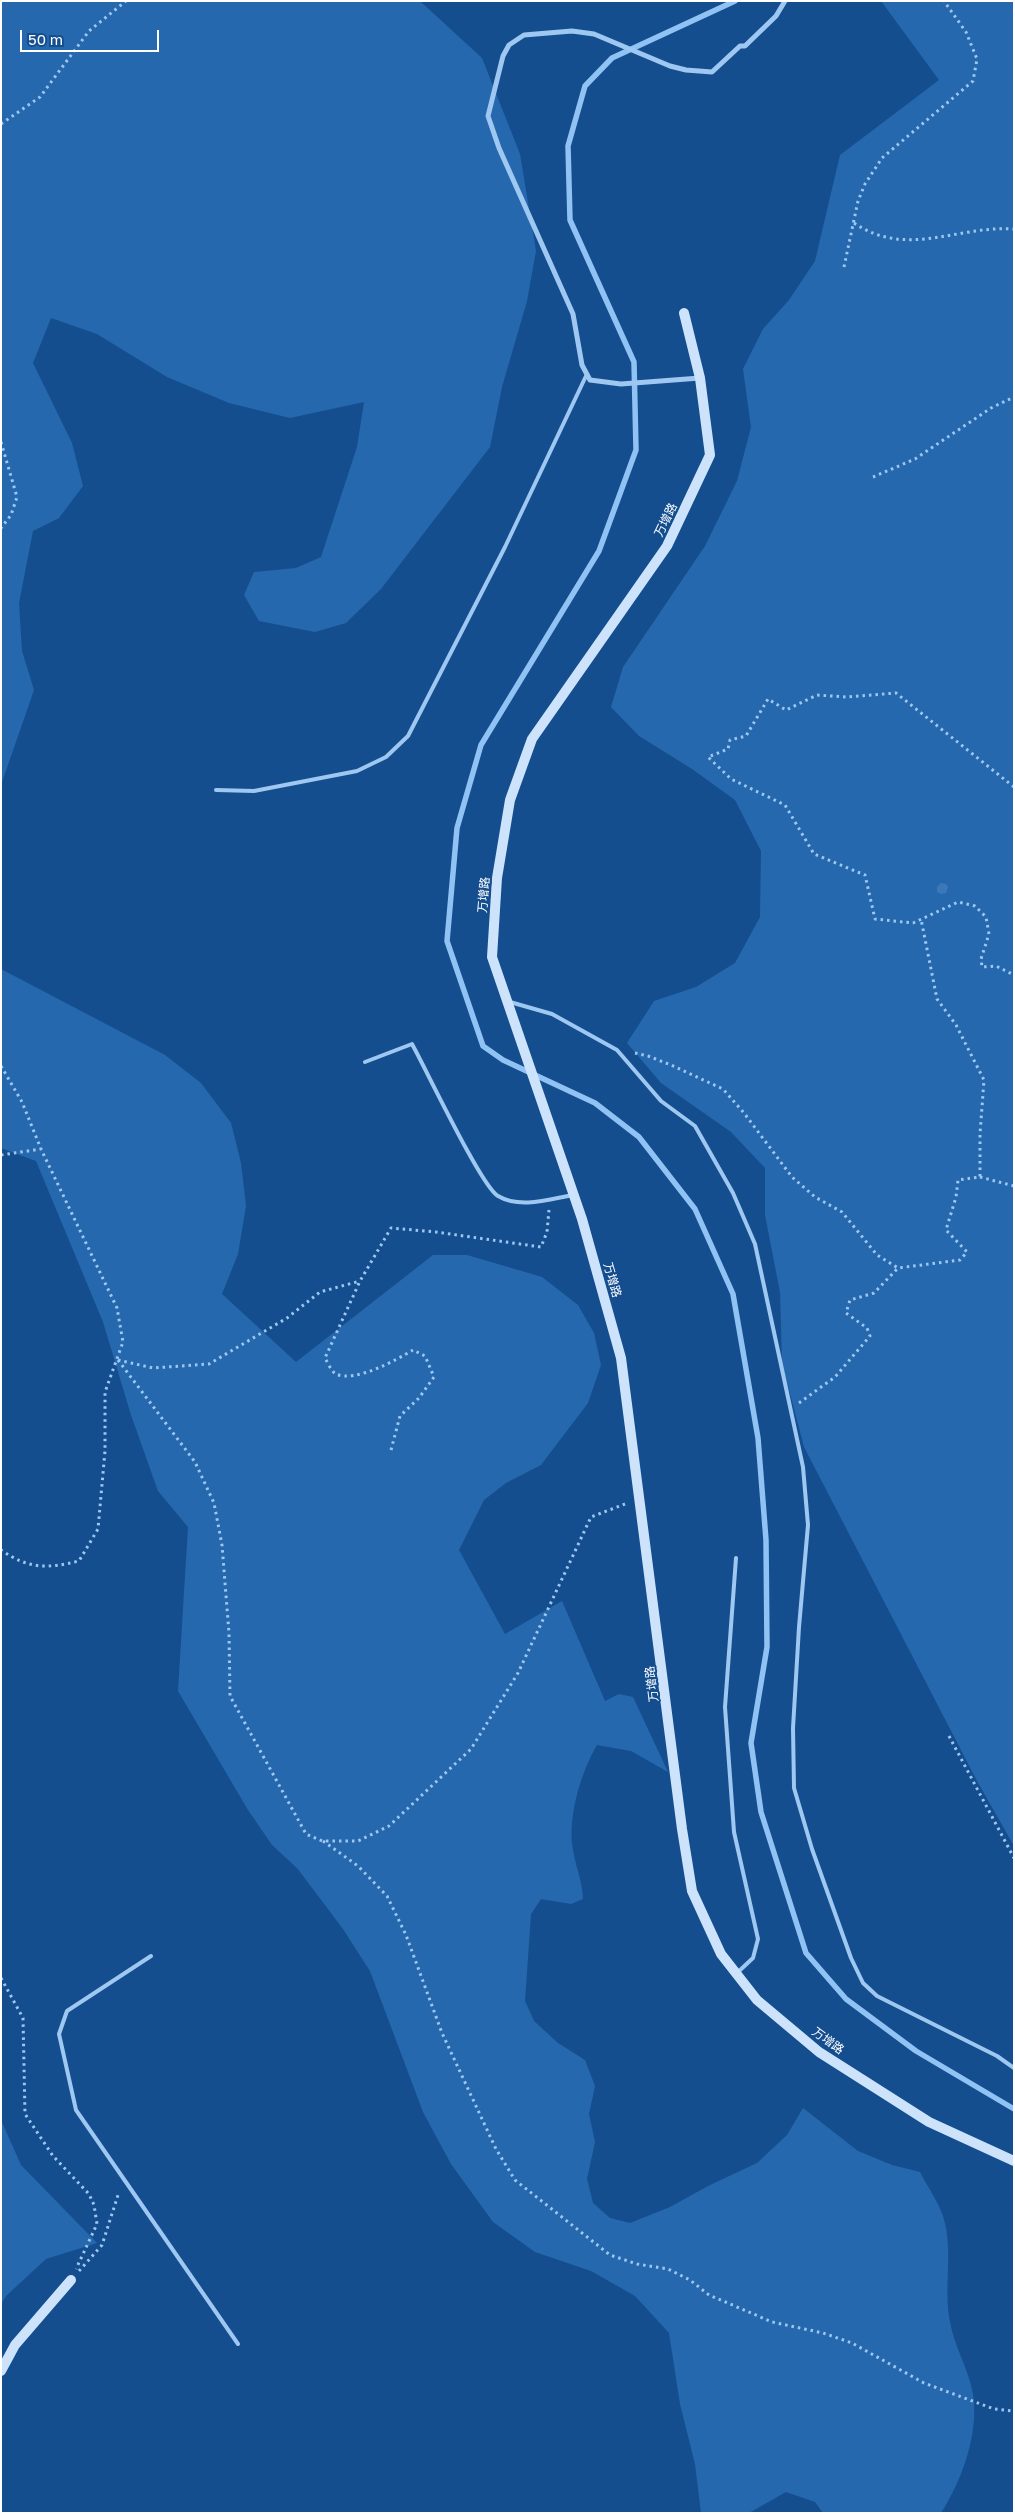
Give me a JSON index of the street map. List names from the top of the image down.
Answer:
{
  "streets": {
    "street": ["万增路"]
  },
  "scale_bar": "50 m"
}
